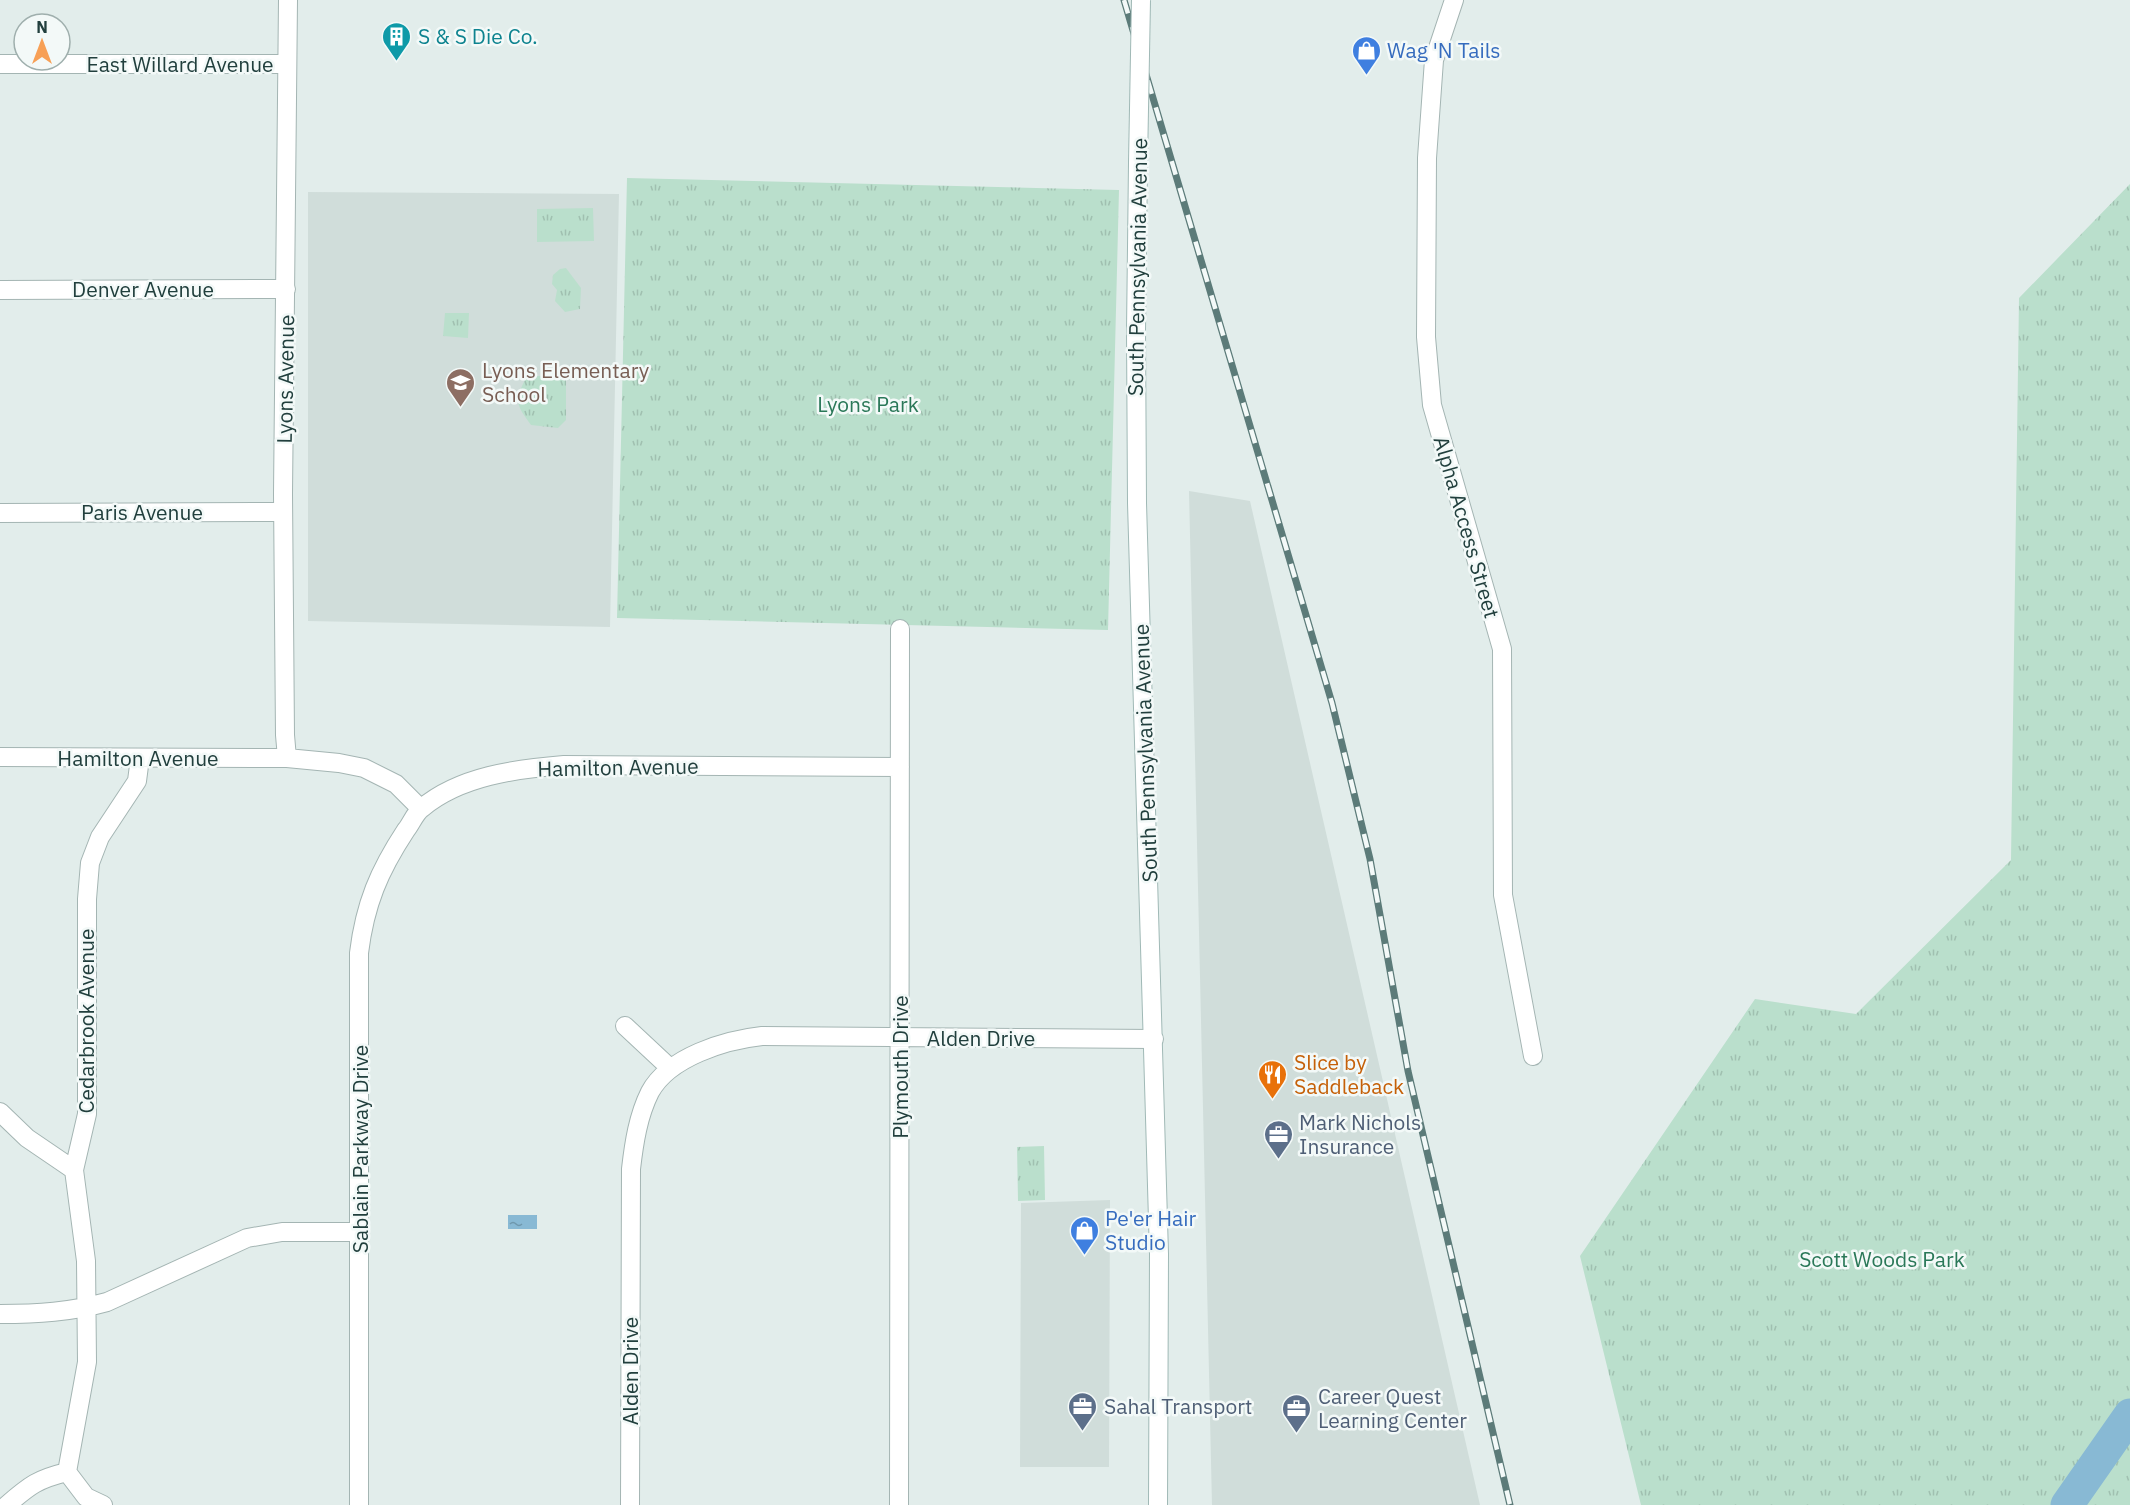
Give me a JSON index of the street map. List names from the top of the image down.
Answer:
{
  "streets": {
    "street": [
      "East Willard Avenue",
      "South Pennsylvania Avenue",
      "Denver Avenue",
      "Lyons Avenue",
      "Paris Avenue",
      "Alpha Access Street",
      "Hamilton Avenue",
      "Cedarbrook Avenue",
      "Alden Drive",
      "Plymouth Drive",
      "Sablain Parkway Drive"
    ]
  },
  "crossings": [
    ["East Willard Avenue", "Lyons Avenue"],
    ["South Pennsylvania Avenue", "Alden Drive"],
    ["Denver Avenue", "Lyons Avenue"],
    ["Lyons Avenue", "Paris Avenue"],
    ["Lyons Avenue", "Hamilton Avenue"],
    ["Hamilton Avenue", "Cedarbrook Avenue"],
    ["Hamilton Avenue", "Plymouth Drive"],
    ["Hamilton Avenue", "Sablain Parkway Drive"],
    ["Alden Drive", "Plymouth Drive"]
  ],
  "parks": ["Lyons Park", "Scott Woods Park"],
  "places": {
    "building": ["S & S Die Co."],
    "shop": ["Wag 'N Tails", "Pe'er Hair Studio"],
    "school or university": ["Lyons Elementary School"],
    "restaurant": ["Slice by Saddleback"],
    "office": ["Mark Nichols Insurance", "Sahal Transport", "Career Quest Learning Center"]
  },
  "north": "top"
}
